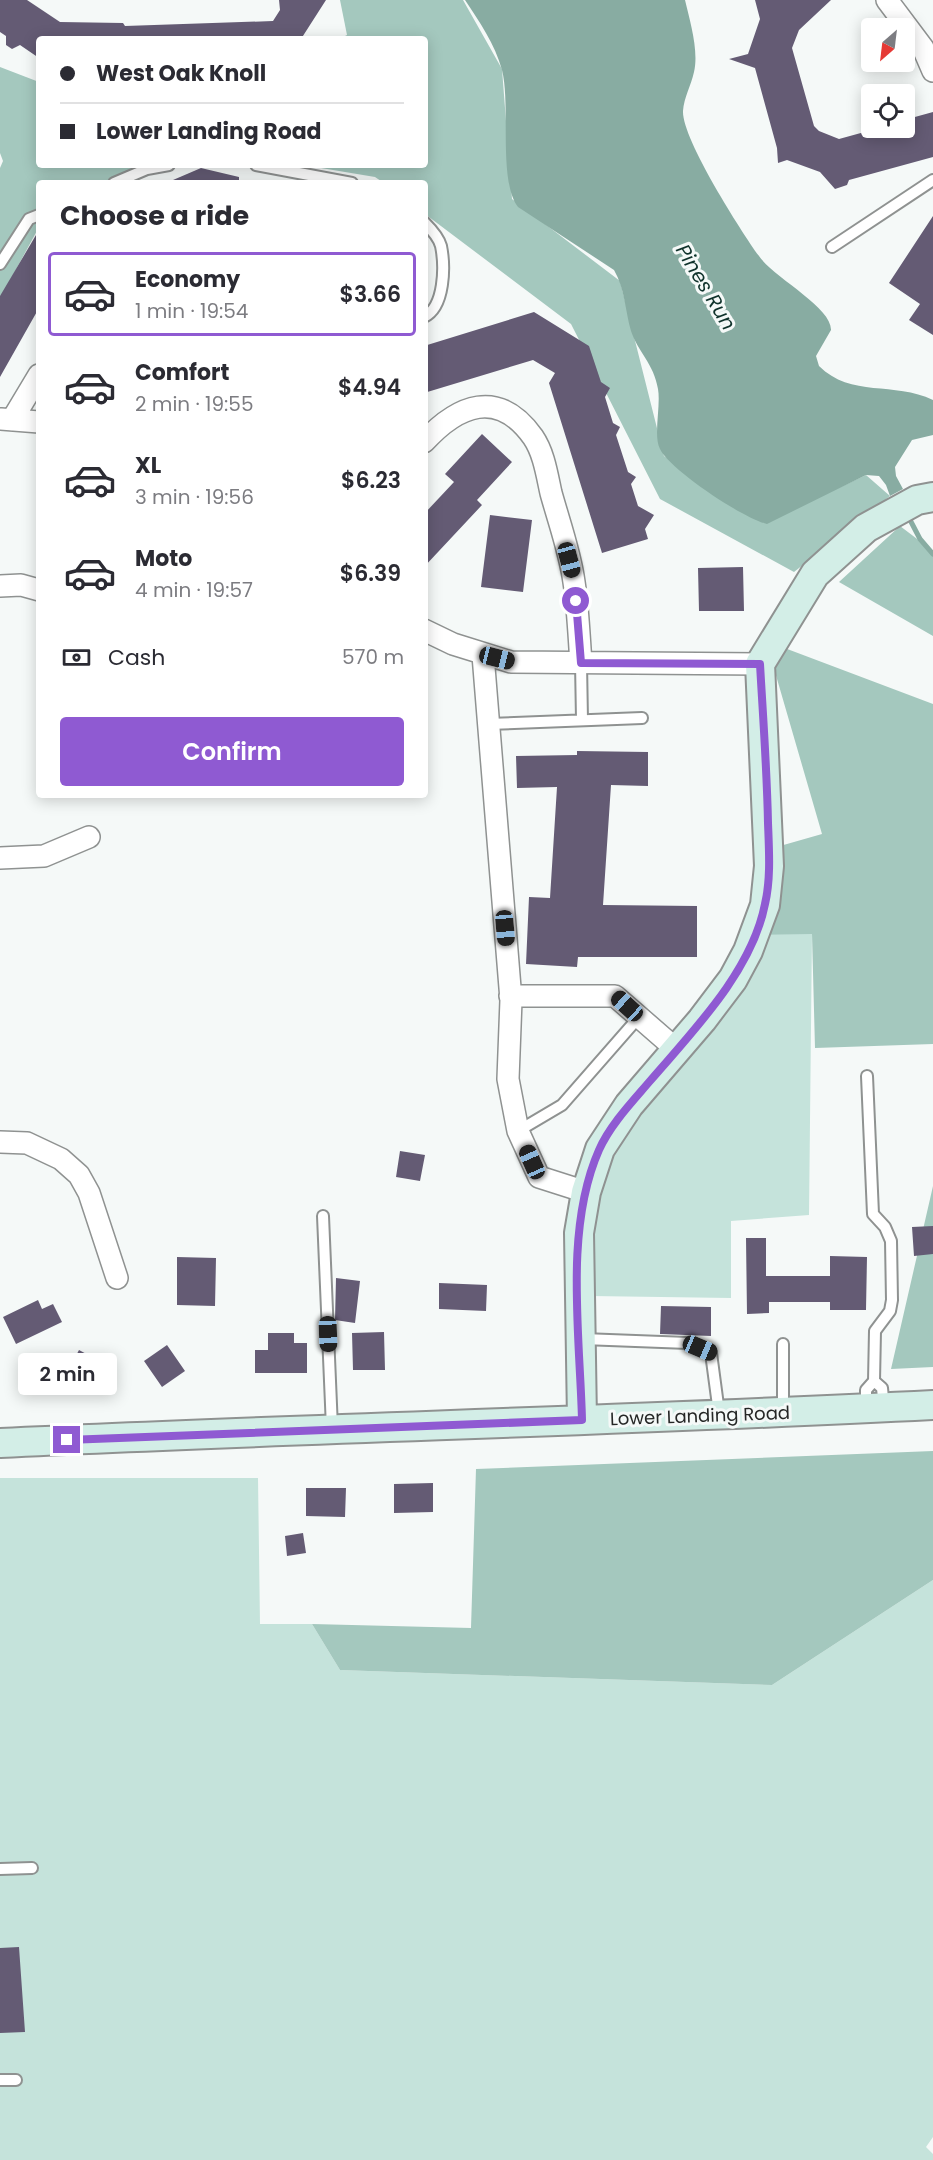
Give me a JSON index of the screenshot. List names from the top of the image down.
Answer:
{
  "streets": {
    "street": ["Lower Landing Road"]
  },
  "water": ["Pines Run"],
  "north": "bottom left",
  "page": {
    "banner": ["West Oak Knoll", "Lower Landing Road"],
    "heading": "Choose a ride",
    "list": [
      {
        "name": "Economy",
        "note": "1 min · 19:54",
        "value": "$3.66"
      },
      {
        "name": "Comfort",
        "note": "2 min · 19:55",
        "value": "$4.94"
      },
      {
        "name": "XL",
        "note": "3 min · 19:56",
        "value": "$6.23"
      },
      {
        "name": "Moto",
        "note": "4 min · 19:57",
        "value": "$6.39"
      }
    ],
    "pay": ["Cash", "570 m"],
    "buttons": "Confirm",
    "bubble": "2 min"
  }
}
